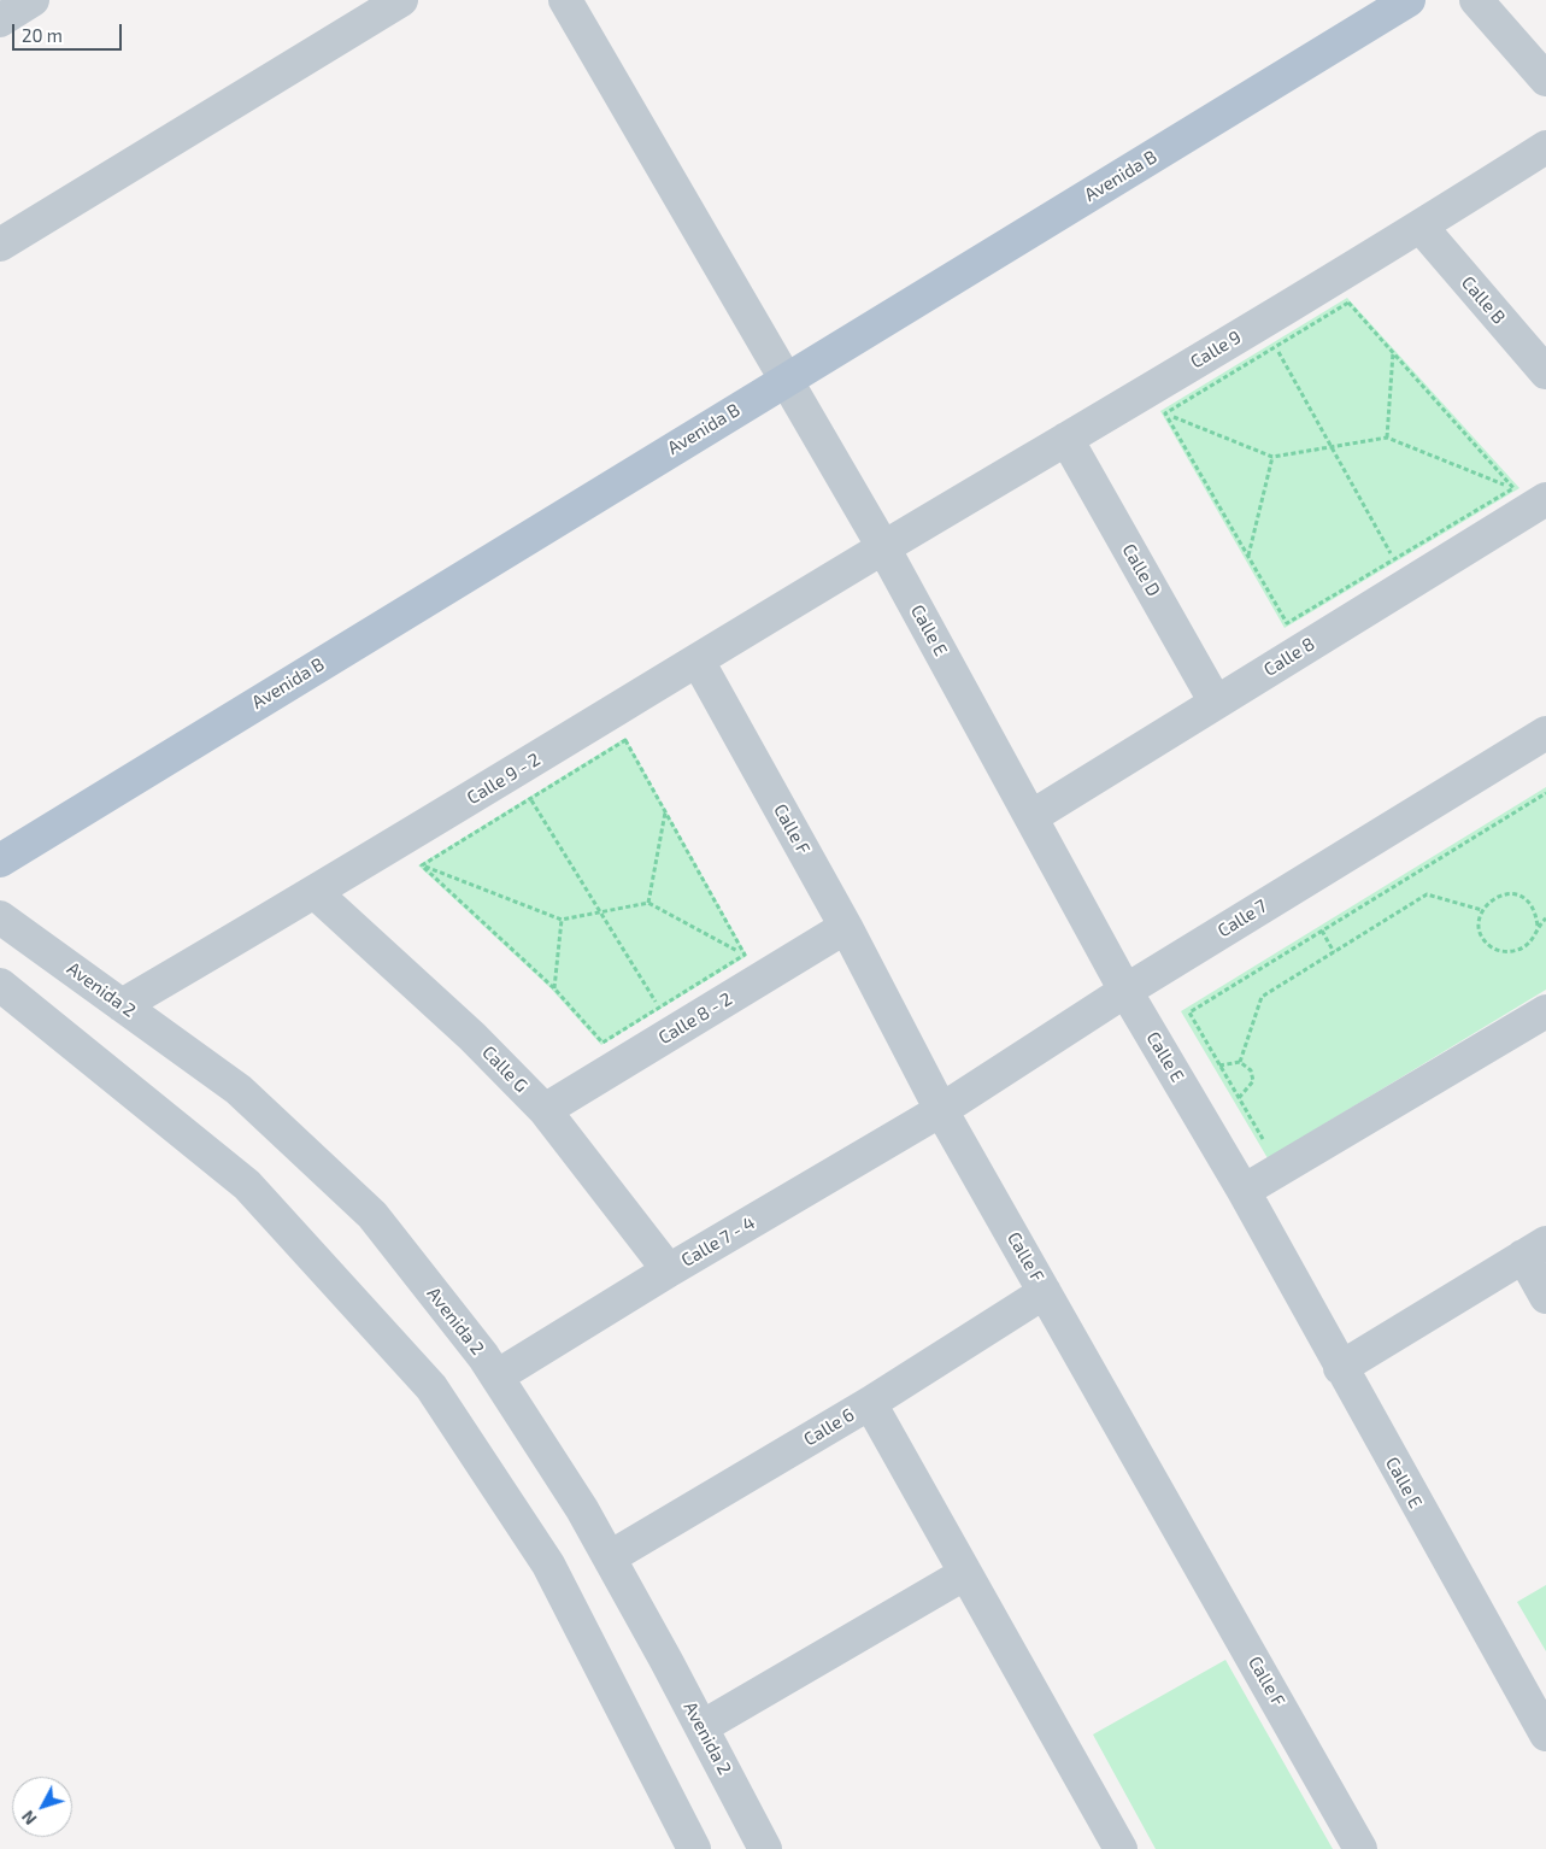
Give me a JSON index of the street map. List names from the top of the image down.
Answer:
{
  "streets": {
    "main road": ["Avenida B"],
    "street": [
      "Calle B",
      "Calle 9",
      "Calle D",
      "Calle E",
      "Calle 8",
      "Calle 9 - 2",
      "Calle F",
      "Calle 7",
      "Avenida 2",
      "Calle 8 - 2",
      "Calle G",
      "Calle 7 - 4",
      "Calle 6"
    ]
  },
  "crossings": [
    ["Avenida B", "Calle E"],
    ["Calle B", "Calle 9"],
    ["Calle 9", "Calle D"],
    ["Calle 9", "Calle E"],
    ["Calle 9", "Calle 9 - 2"],
    ["Calle D", "Calle 8"],
    ["Calle E", "Calle 8"],
    ["Calle E", "Calle 9 - 2"],
    ["Calle E", "Calle 7"],
    ["Calle 9 - 2", "Calle F"],
    ["Calle 9 - 2", "Avenida 2"],
    ["Calle 9 - 2", "Calle G"],
    ["Calle F", "Calle 7"],
    ["Calle F", "Calle 8 - 2"],
    ["Calle F", "Calle 7 - 4"],
    ["Calle F", "Calle 6"],
    ["Calle 7", "Calle 7 - 4"],
    ["Avenida 2", "Calle 7 - 4"],
    ["Avenida 2", "Calle 6"],
    ["Calle 8 - 2", "Calle G"],
    ["Calle G", "Calle 7 - 4"]
  ],
  "scale_bar": "20 m",
  "north": "bottom left"
}
